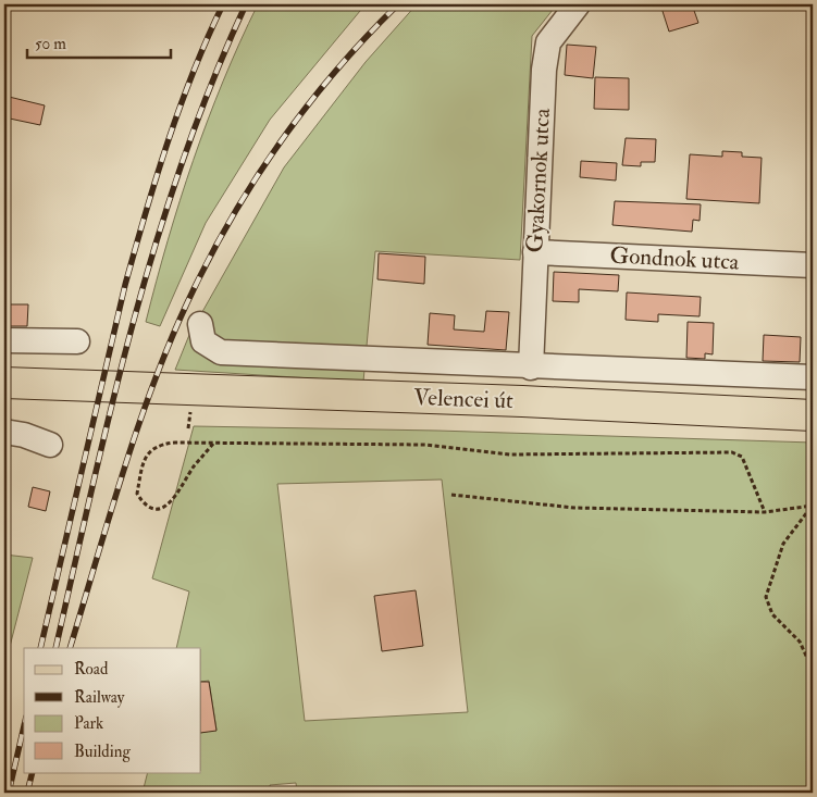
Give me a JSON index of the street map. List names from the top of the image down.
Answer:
{
  "streets": {
    "main road": ["Velencei út"],
    "street": ["Gyakornok utca", "Gondnok utca"]
  },
  "crossings": [
    ["Gyakornok utca", "Gondnok utca"],
    ["Gyakornok utca", "Velencei út"]
  ],
  "legend": [
    "Road",
    "Railway",
    "Park",
    "Building"
  ],
  "scale_bar": "50 m"
}
